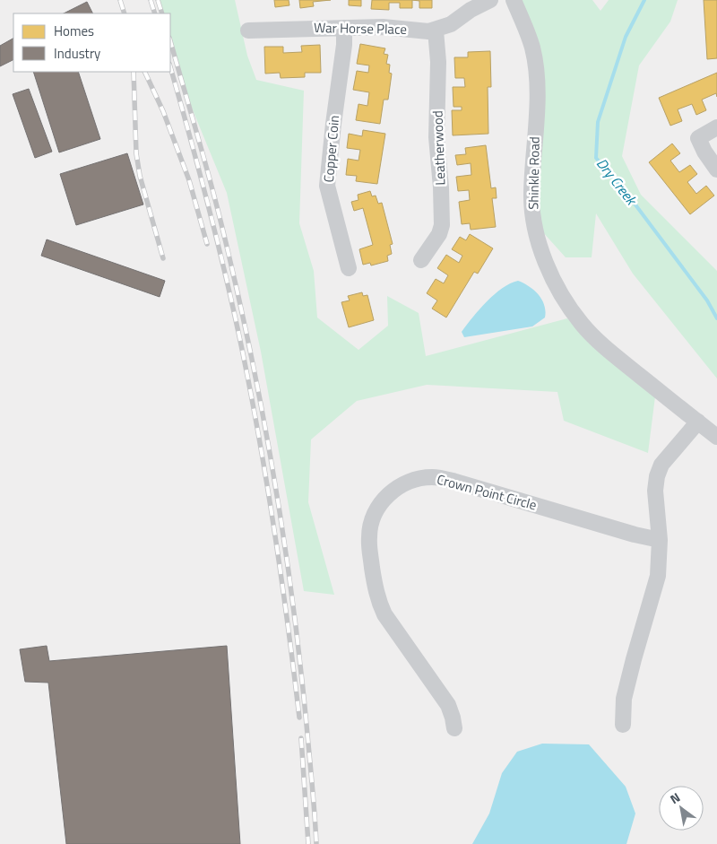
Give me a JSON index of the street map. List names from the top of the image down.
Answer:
{
  "streets": {
    "street": [
      "War Horse Place",
      "Leatherwood",
      "Copper Coin",
      "Shinkle Road",
      "Crown Point Circle"
    ]
  },
  "crossings": [
    ["War Horse Place", "Leatherwood"],
    ["War Horse Place", "Copper Coin"]
  ],
  "water": ["Dry Creek"],
  "legend": ["Homes", "Industry"],
  "north": "top left"
}
